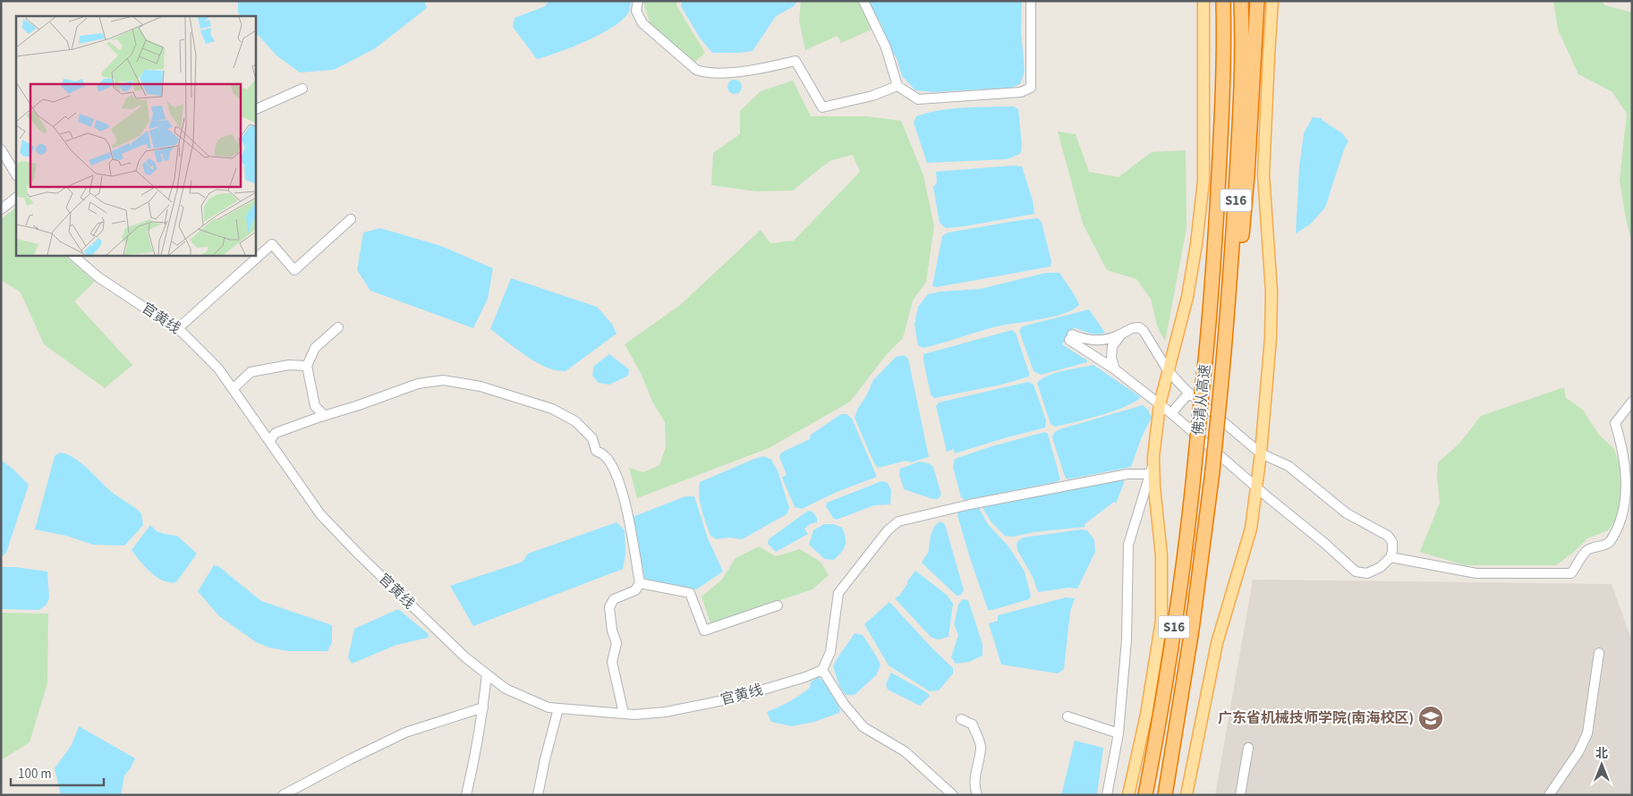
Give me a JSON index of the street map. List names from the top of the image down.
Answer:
{
  "streets": {
    "highway": ["S16", "佛清从高速"],
    "street": ["官黄线"]
  },
  "places": {
    "school or university": ["广东省机械技师学院(南海校区)"]
  },
  "scale_bar": "100 m",
  "north": "top"
}
